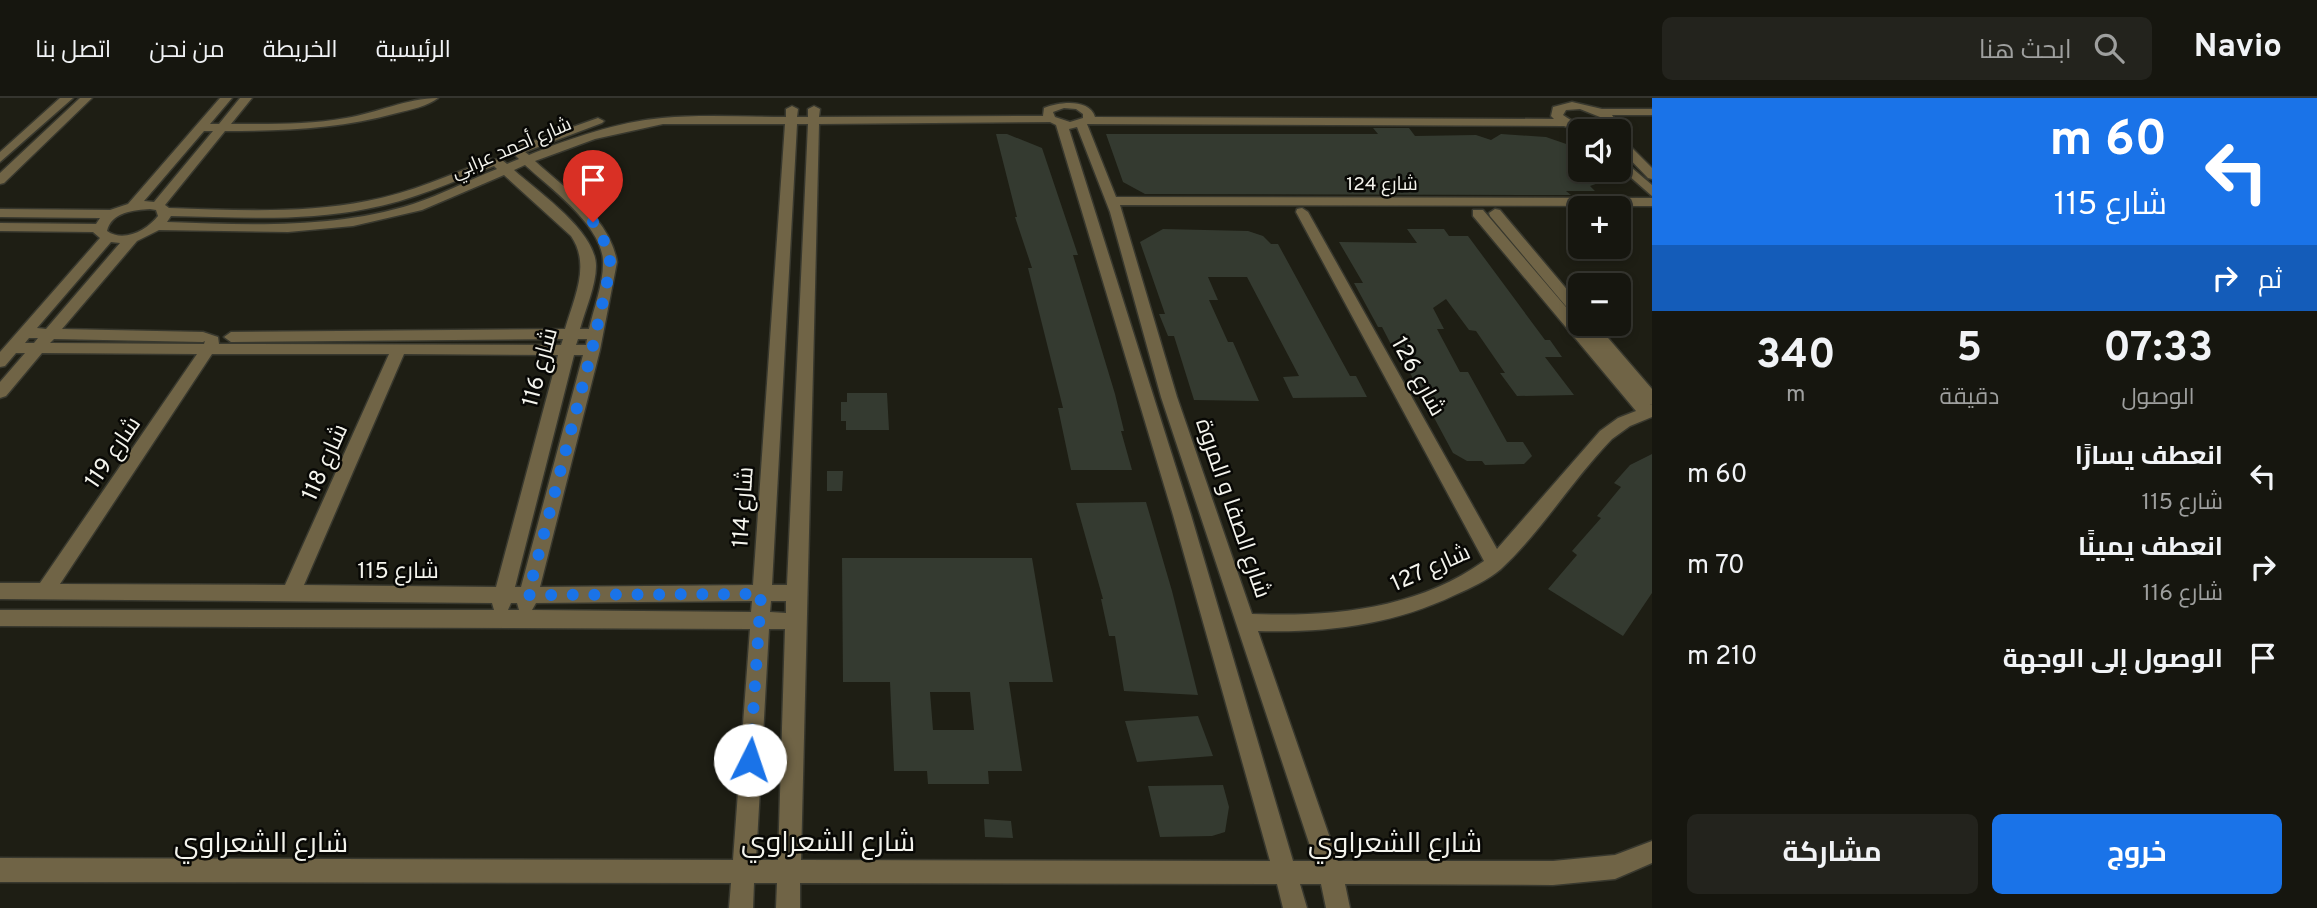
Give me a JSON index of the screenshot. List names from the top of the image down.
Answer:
{
  "streets": {
    "street": [
      "شارع أحمد عرابي",
      "شارع 124",
      "شارع 116",
      "شارع 126",
      "شارع 119",
      "شارع 118",
      "شارع 114",
      "شارع الصفا و المروة",
      "شارع 127",
      "شارع 115",
      "شارع الشعراوي"
    ]
  },
  "crossings": [
    ["شارع أحمد عرابي", "شارع 116"],
    ["شارع أحمد عرابي", "شارع 114"],
    ["شارع 124", "شارع 126"],
    ["شارع 124", "شارع الصفا و المروة"],
    ["شارع 116", "شارع 115"],
    ["شارع 126", "شارع 127"],
    ["شارع 119", "شارع 115"],
    ["شارع 118", "شارع 115"],
    ["شارع 114", "شارع 115"],
    ["شارع 114", "شارع الشعراوي"],
    ["شارع الصفا و المروة", "شارع 127"],
    ["شارع الصفا و المروة", "شارع الشعراوي"]
  ],
  "page": {
    "header": "Navio",
    "search": "ابحث هنا",
    "nav": [
      "الرئيسية",
      "الخريطة",
      "من نحن",
      "اتصل بنا"
    ],
    "turn": ["60 m", "شارع 115"],
    "map_buttons": ["+", "−"],
    "then": "ثم",
    "eta": [
      "07:33",
      "الوصول",
      "5",
      "دقيقة",
      "340",
      "m"
    ],
    "list": [
      {
        "name": "انعطف يسارًا",
        "note": "شارع 115",
        "value": "60 m"
      },
      {
        "name": "انعطف يمينًا",
        "note": "شارع 116",
        "value": "70 m"
      },
      {
        "name": "الوصول إلى الوجهة",
        "value": "210 m"
      }
    ],
    "buttons": ["خروج", "مشاركة"]
  }
}
